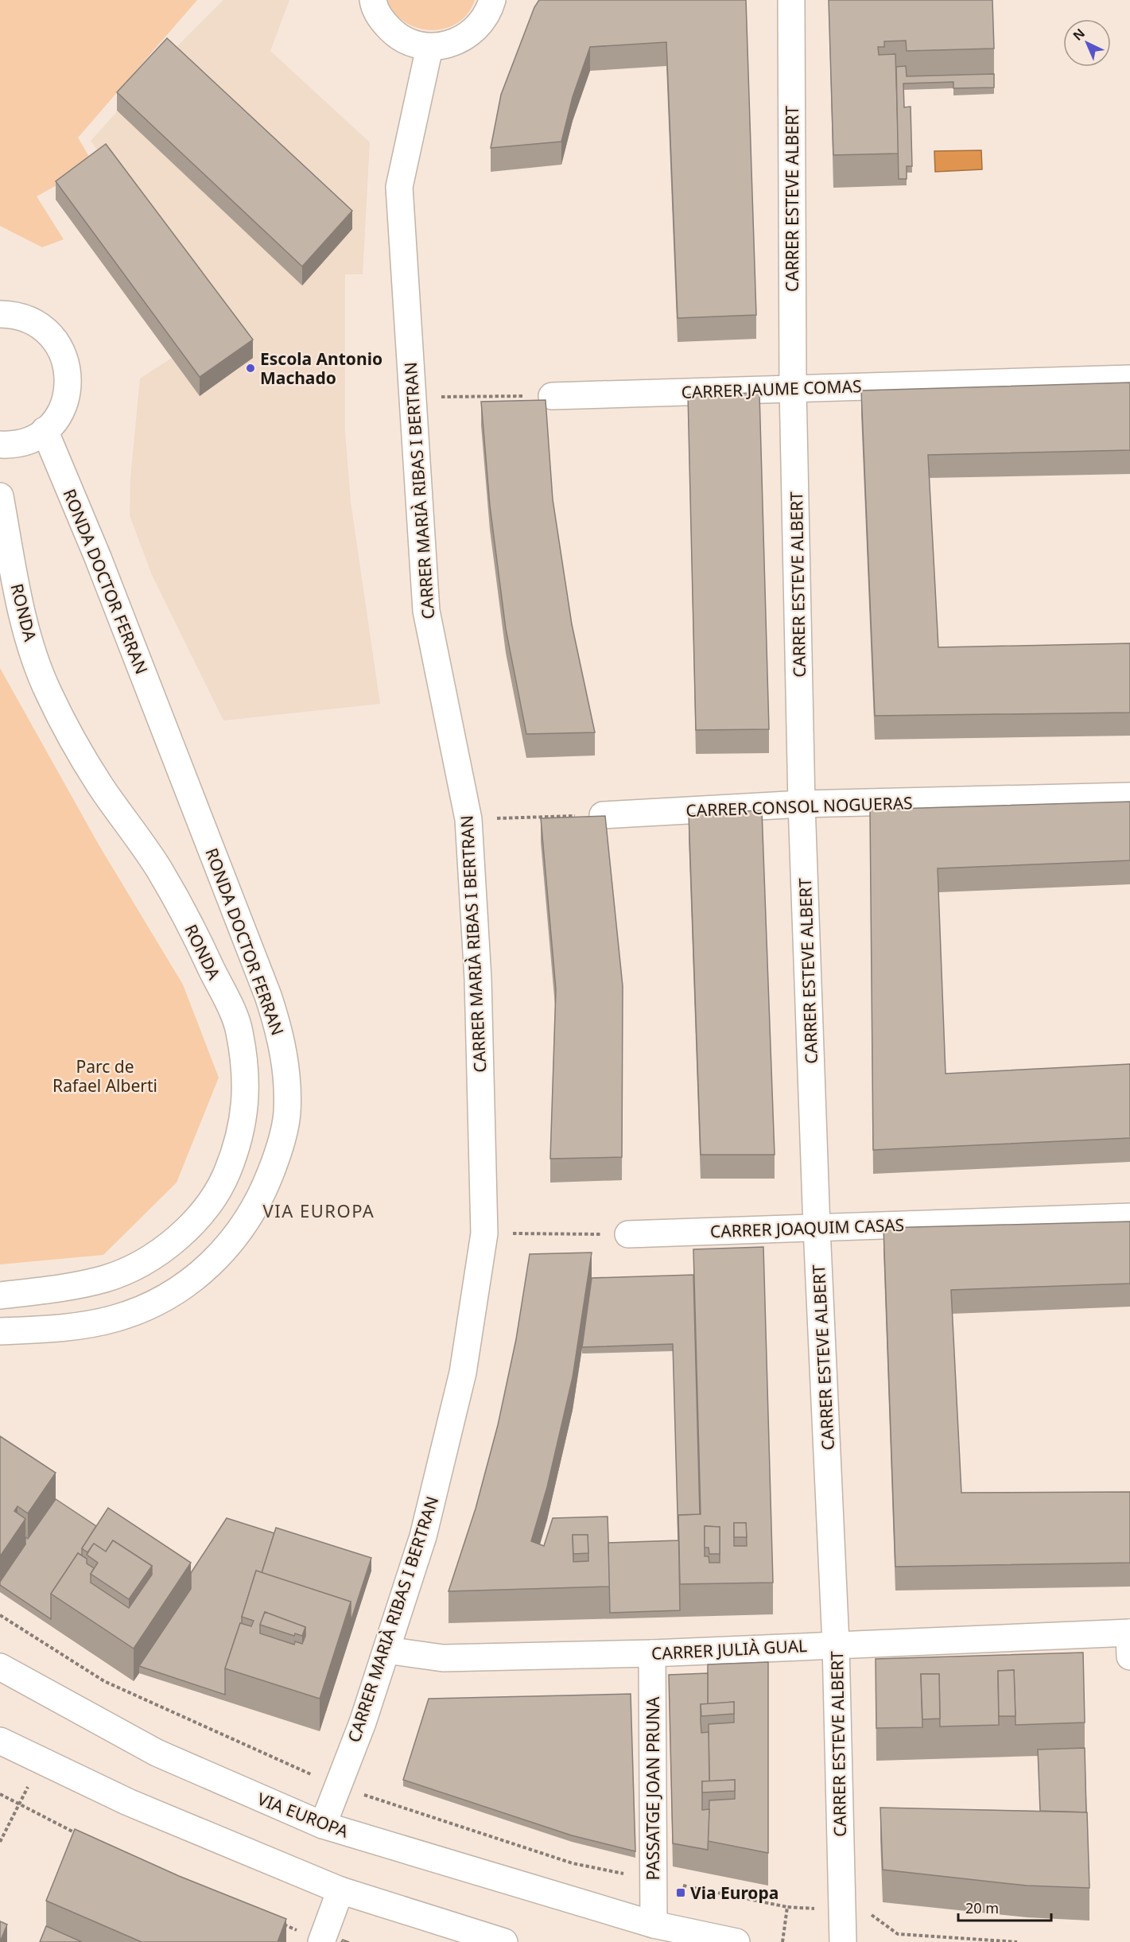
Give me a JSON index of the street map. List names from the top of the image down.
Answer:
{
  "streets": {
    "street": [
      "CARRER ESTEVE ALBERT",
      "CARRER JAUME COMAS",
      "CARRER MARIÀ RIBAS I BERTRAN",
      "RONDA DOCTOR FERRAN",
      "RONDA",
      "CARRER CONSOL NOGUERAS",
      "CARRER JOAQUIM CASAS",
      "CARRER JULIÀ GUAL",
      "PASSATGE JOAN PRUNA",
      "VIA EUROPA"
    ]
  },
  "crossings": [
    ["CARRER ESTEVE ALBERT", "CARRER JAUME COMAS"],
    ["CARRER ESTEVE ALBERT", "CARRER CONSOL NOGUERAS"],
    ["CARRER ESTEVE ALBERT", "CARRER JOAQUIM CASAS"],
    ["CARRER ESTEVE ALBERT", "CARRER JULIÀ GUAL"],
    ["CARRER MARIÀ RIBAS I BERTRAN", "CARRER JULIÀ GUAL"],
    ["CARRER MARIÀ RIBAS I BERTRAN", "VIA EUROPA"],
    ["CARRER JULIÀ GUAL", "PASSATGE JOAN PRUNA"],
    ["PASSATGE JOAN PRUNA", "VIA EUROPA"]
  ],
  "districts": ["VIA EUROPA"],
  "parks": ["Parc de Rafael Alberti"],
  "places": {
    "other": ["Escola Antonio Machado"],
    "transit": ["Via Europa"]
  },
  "scale_bar": "20 m",
  "north": "top left"
}
